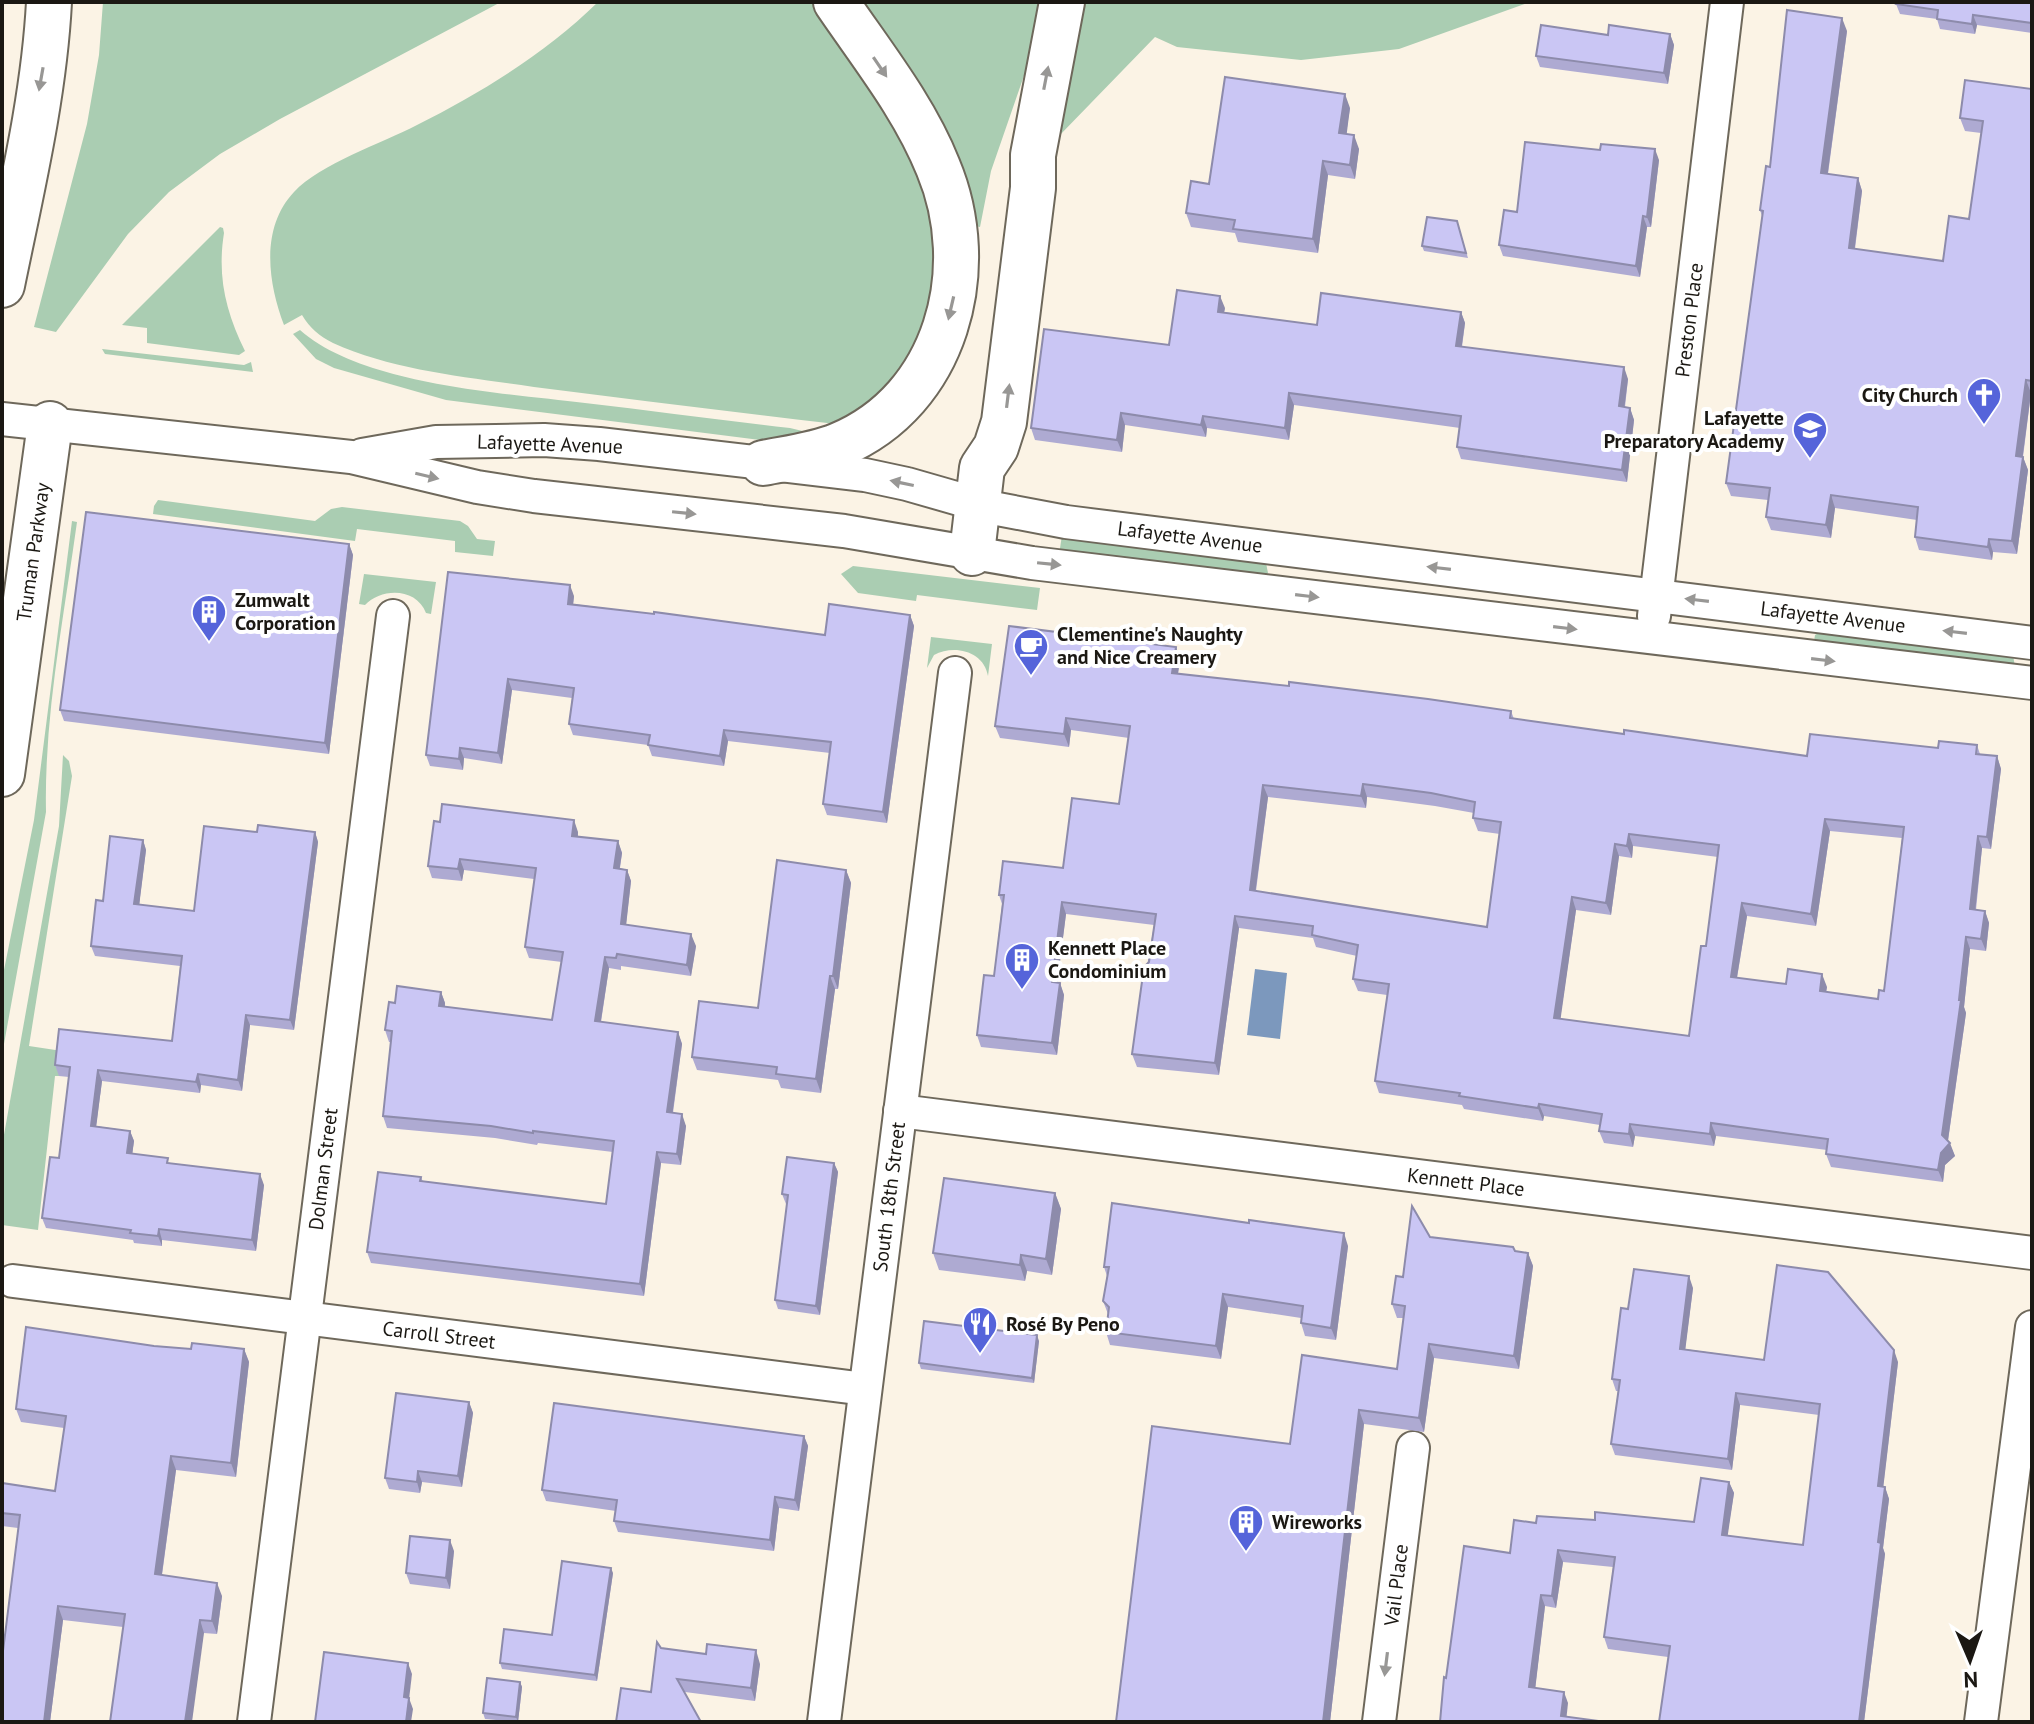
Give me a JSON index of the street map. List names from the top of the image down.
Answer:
{
  "streets": {
    "main road": ["Truman Parkway"],
    "street": [
      "Preston Place",
      "Lafayette Avenue",
      "Dolman Street",
      "Kennett Place",
      "South 18th Street",
      "Carroll Street",
      "Vail Place"
    ]
  },
  "crossings": [
    ["Preston Place", "Lafayette Avenue"],
    ["Lafayette Avenue", "Truman Parkway"],
    ["Dolman Street", "Carroll Street"],
    ["Kennett Place", "South 18th Street"],
    ["South 18th Street", "Carroll Street"]
  ],
  "one_way": ["Vail Place"],
  "places": {
    "church": ["City Church"],
    "school or university": ["Lafayette Preparatory Academy"],
    "building": ["Zumwalt Corporation", "Kennett Place Condominium", "Wireworks"],
    "cafe": ["Clementine's Naughty and Nice Creamery"],
    "restaurant": ["Rosé By Peno"]
  },
  "north": "bottom"
}
